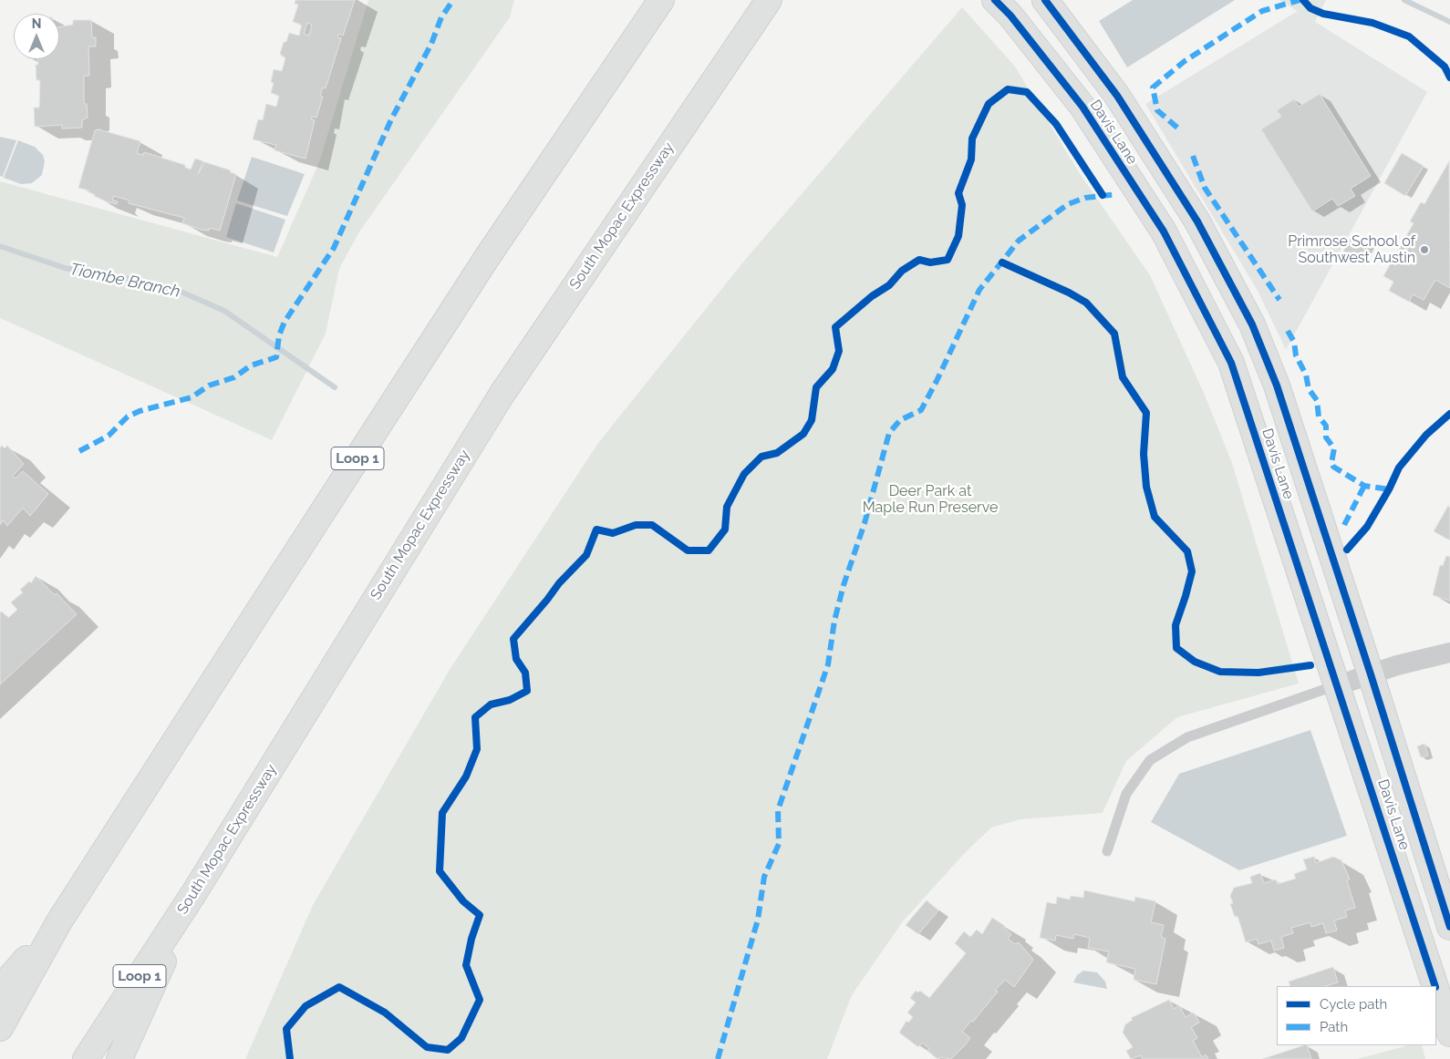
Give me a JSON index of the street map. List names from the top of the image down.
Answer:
{
  "streets": {
    "main road": ["Davis Lane", "South Mopac Expressway", "Loop 1"]
  },
  "water": ["Tiombe Branch"],
  "parks": ["Deer Park at Maple Run Preserve"],
  "places": ["Primrose School of Southwest Austin"],
  "legend": ["Cycle path", "Path"],
  "north": "top"
}
